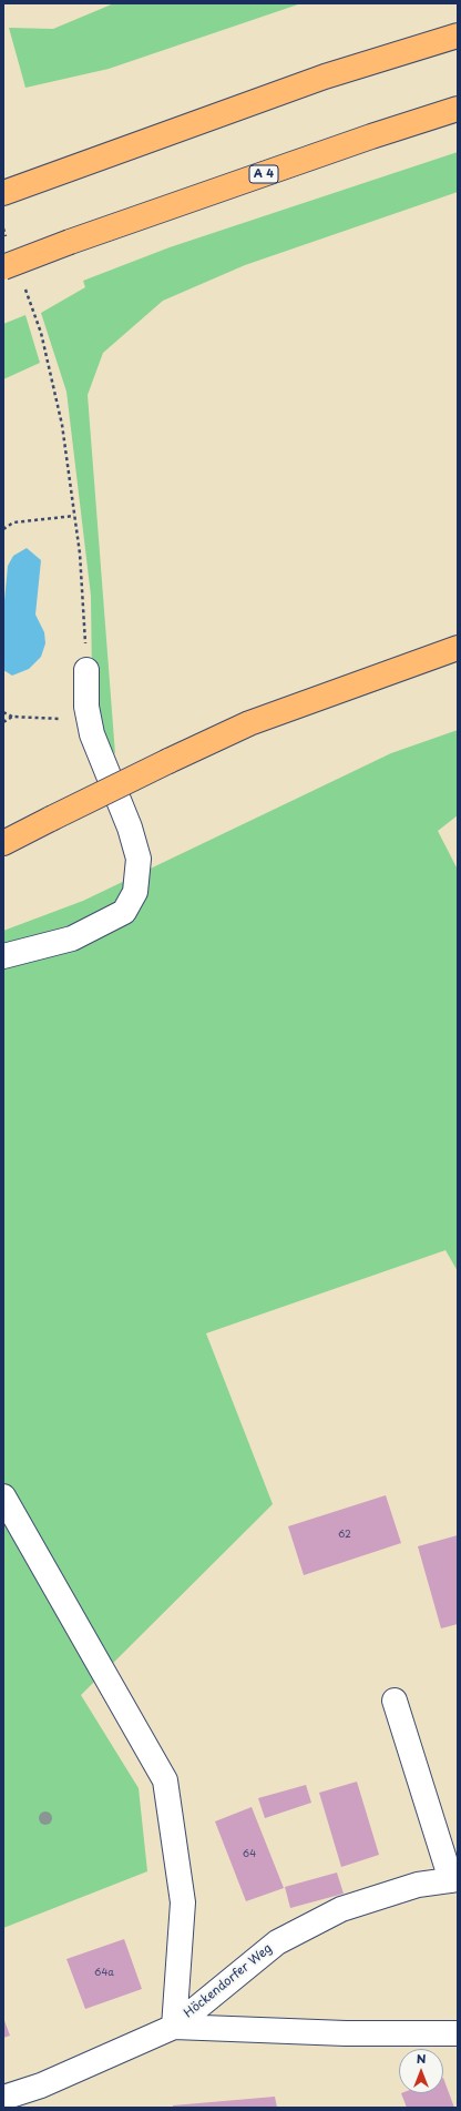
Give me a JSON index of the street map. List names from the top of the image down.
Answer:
{
  "streets": {
    "main road": ["A 4"],
    "street": ["Höckendorfer Weg"]
  },
  "house_numbers": ["62", "64", "64a"],
  "north": "top"
}
